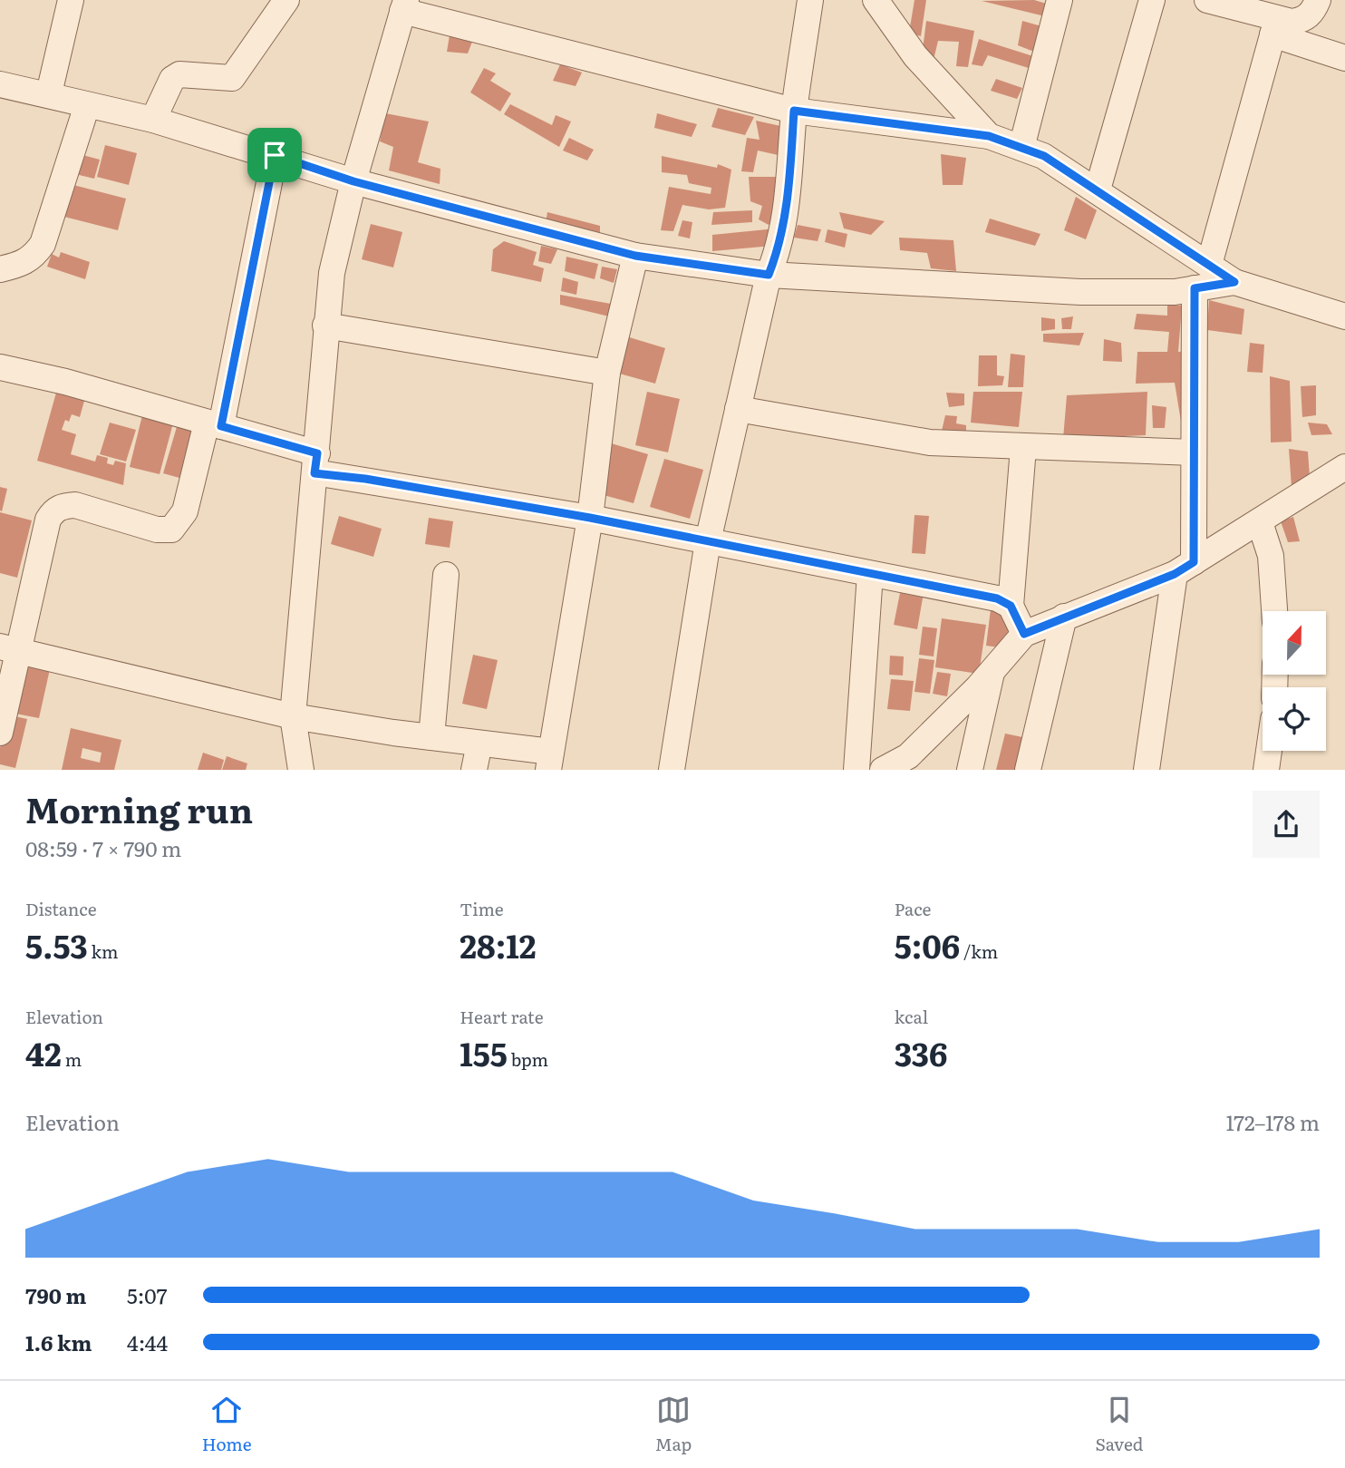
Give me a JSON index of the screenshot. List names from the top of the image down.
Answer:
{
  "north": "top",
  "page": {
    "heading": ["Morning run", "08:59 · 7 × 790 m"],
    "stats": [
      ["Distance", "5.53 km"],
      ["Time", "28:12"],
      ["Pace", "5:06 /km"],
      ["Elevation", "42 m"],
      ["Heart rate", "155 bpm"],
      ["kcal", "336"]
    ],
    "chart": ["Elevation", "172–178 m"],
    "list": [
      {
        "name": "790 m",
        "note": "5:07"
      },
      {
        "name": "1.6 km",
        "note": "4:44"
      }
    ],
    "tabs": ["Home", "Map", "Saved"]
  }
}
